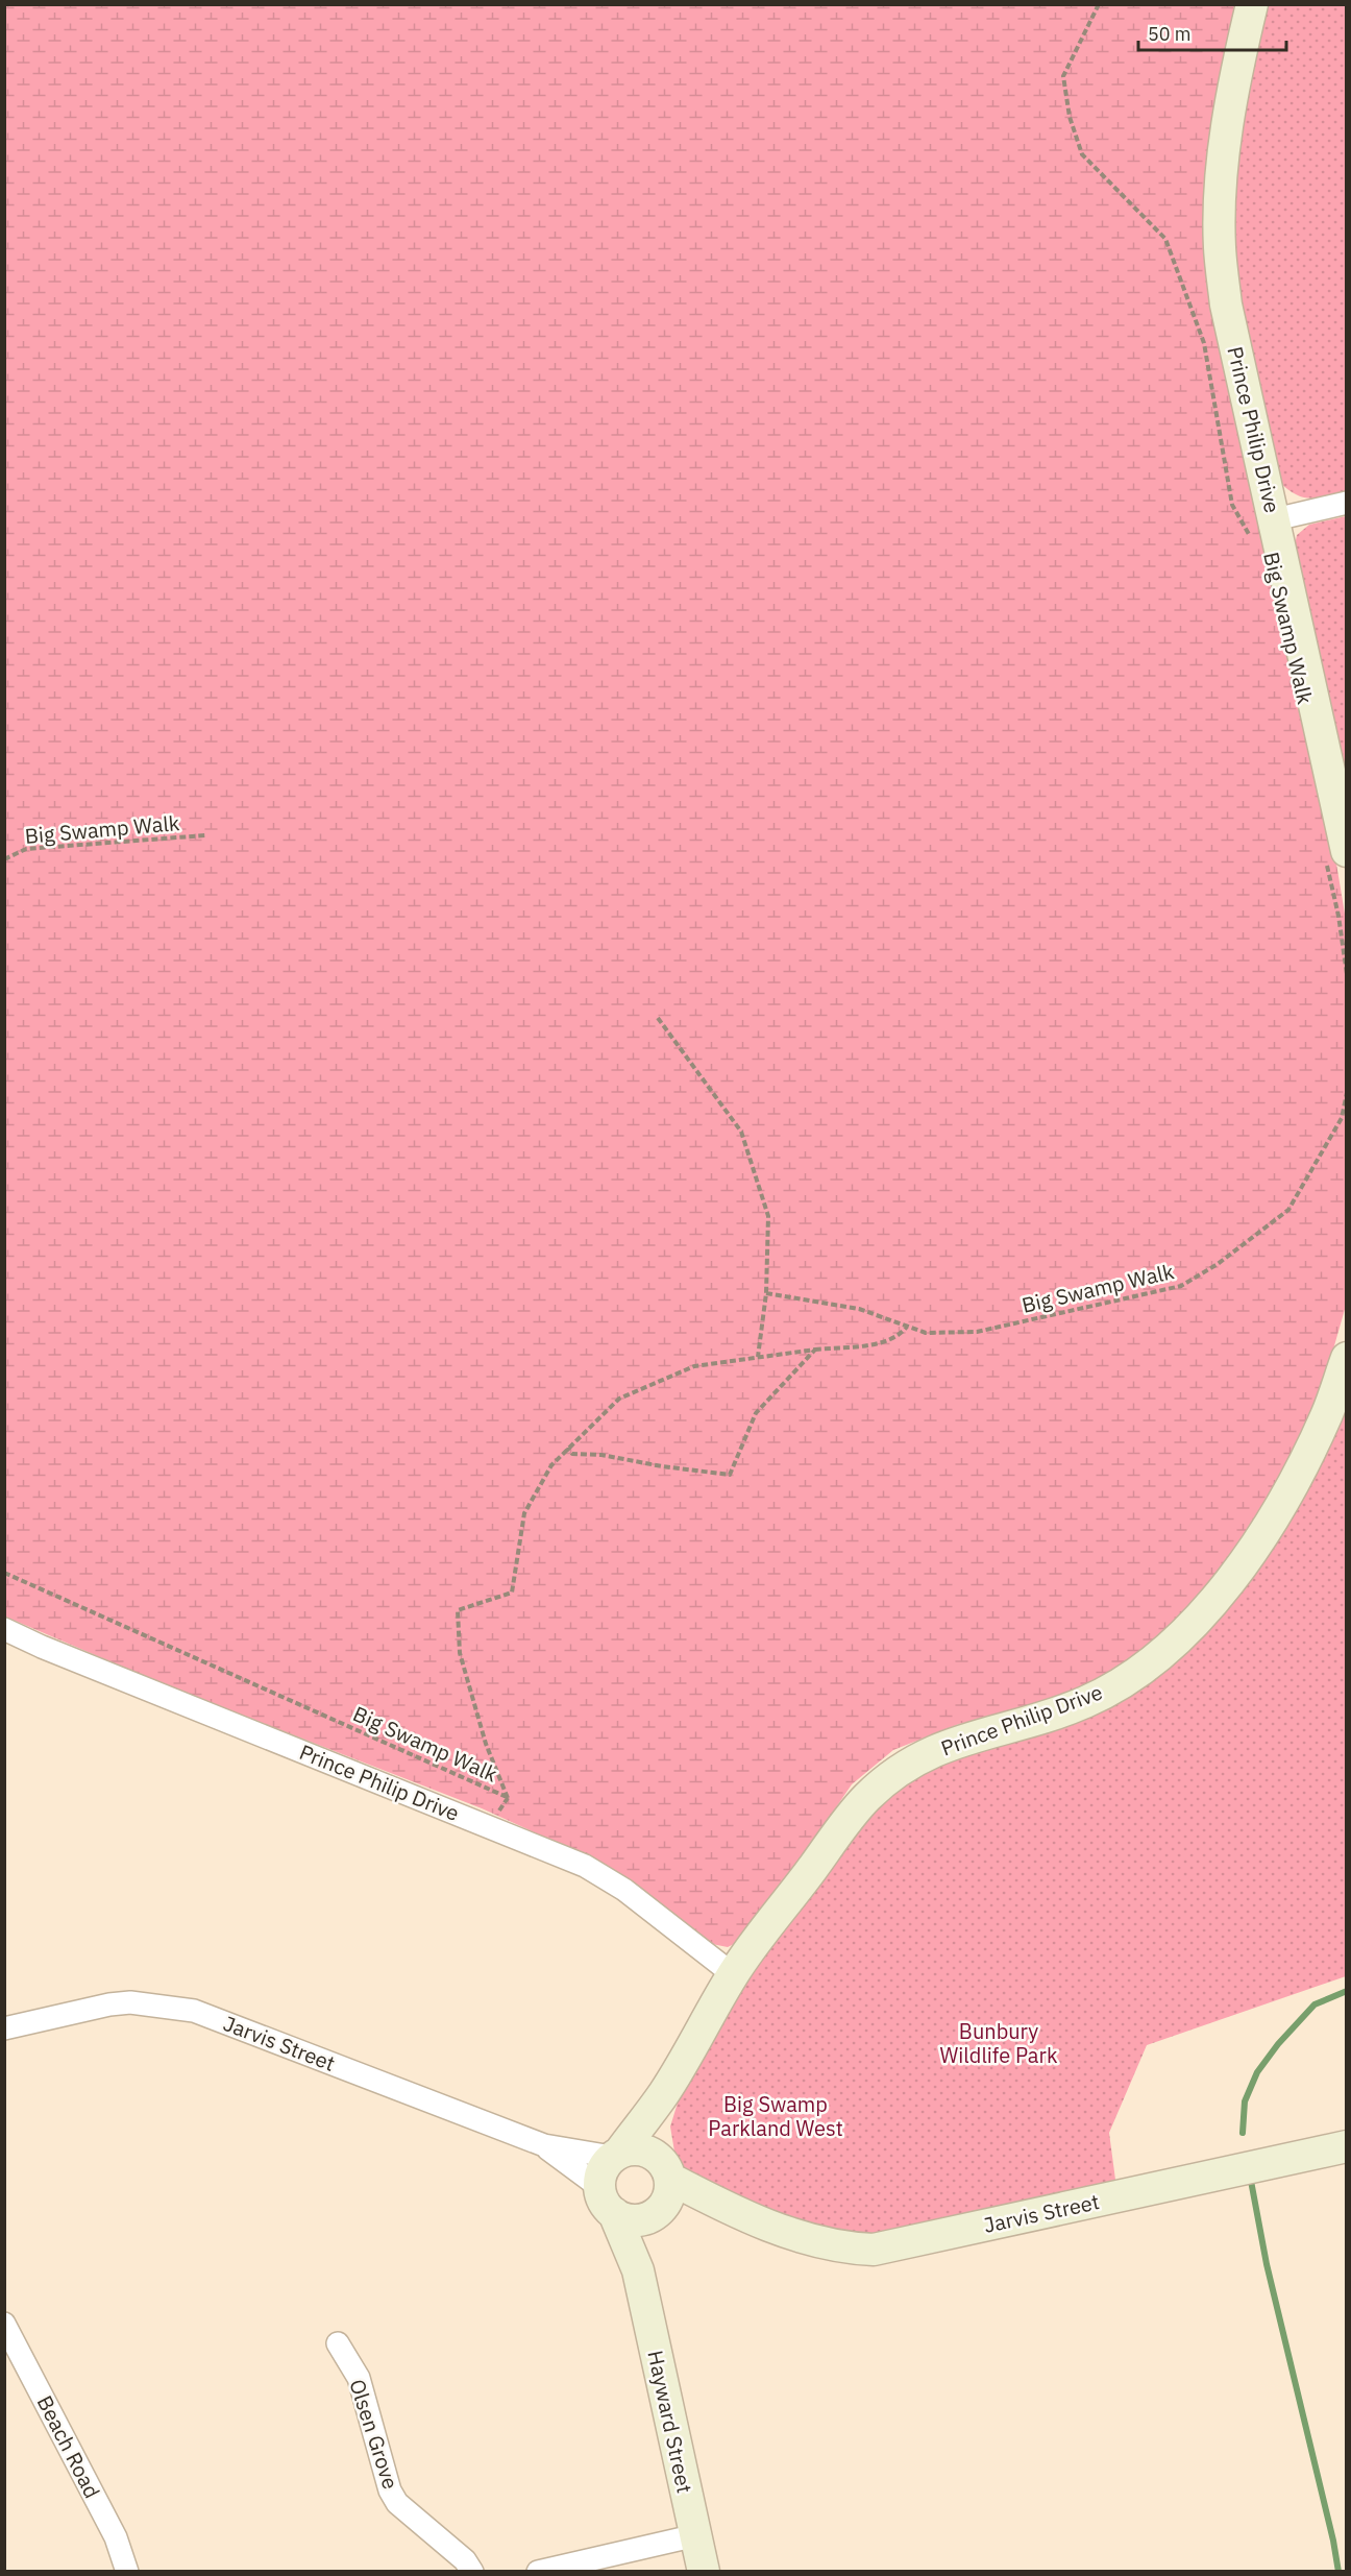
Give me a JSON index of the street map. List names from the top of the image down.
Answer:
{
  "streets": {
    "street": [
      "Prince Philip Drive",
      "Jarvis Street",
      "Hayward Street",
      "Olsen Grove",
      "Beach Road"
    ],
    "path": ["Big Swamp Walk"]
  },
  "crossings": [
    ["Prince Philip Drive", "Big Swamp Walk"],
    ["Prince Philip Drive", "Jarvis Street"],
    ["Prince Philip Drive", "Hayward Street"],
    ["Jarvis Street", "Hayward Street"]
  ],
  "parks": ["Bunbury Wildlife Park", "Big Swamp Parkland West"],
  "scale_bar": "50 m"
}
